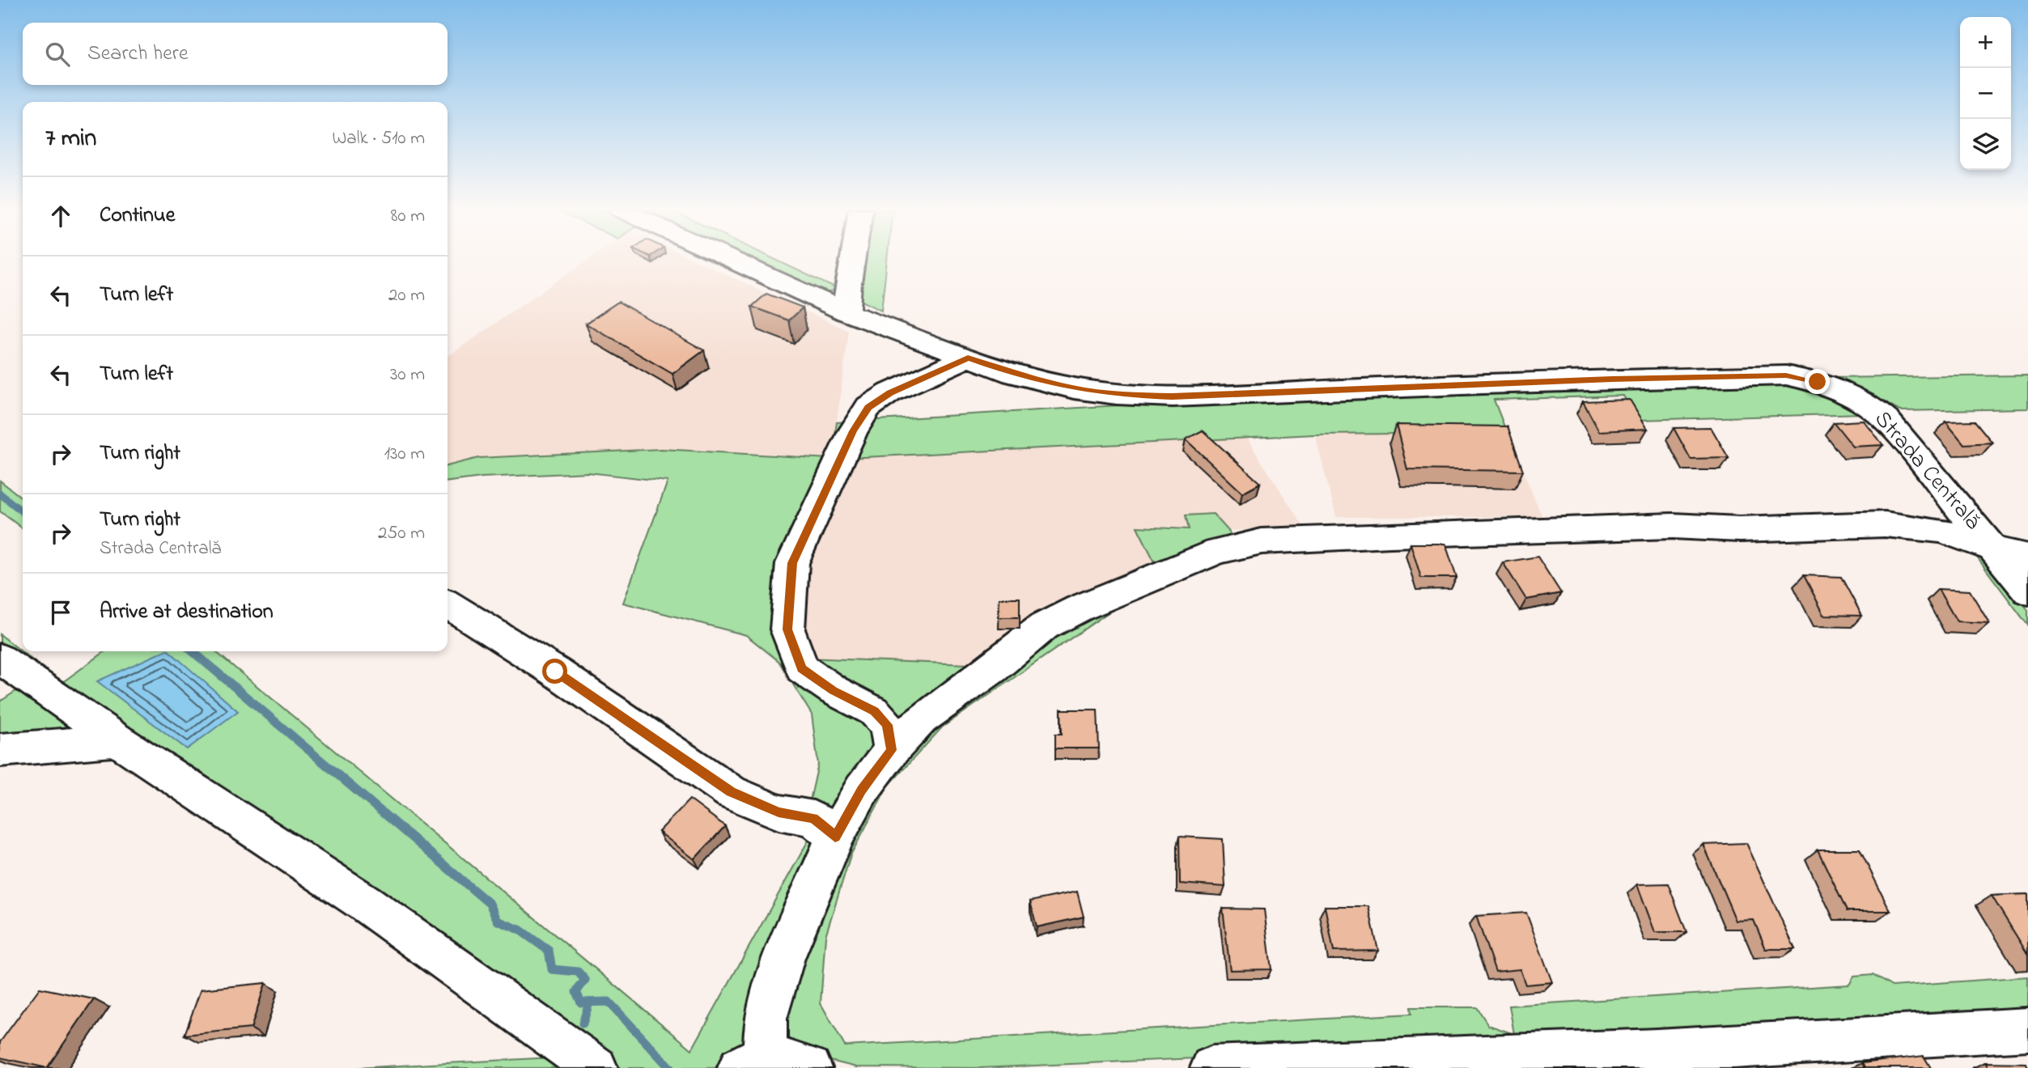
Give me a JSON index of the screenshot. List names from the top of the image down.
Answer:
{
  "streets": {
    "street": ["Strada Centrală"]
  },
  "page": {
    "map_buttons": ["+", "−"],
    "search": "Search here",
    "heading": ["7 min", "Walk · 510 m"],
    "list": [
      ["Continue", "80 m"],
      ["Turn left", "20 m"],
      ["Turn left", "30 m"],
      ["Turn right", "130 m"],
      ["Turn right", "Strada Centrală", "250 m"],
      "Arrive at destination"
    ]
  }
}
